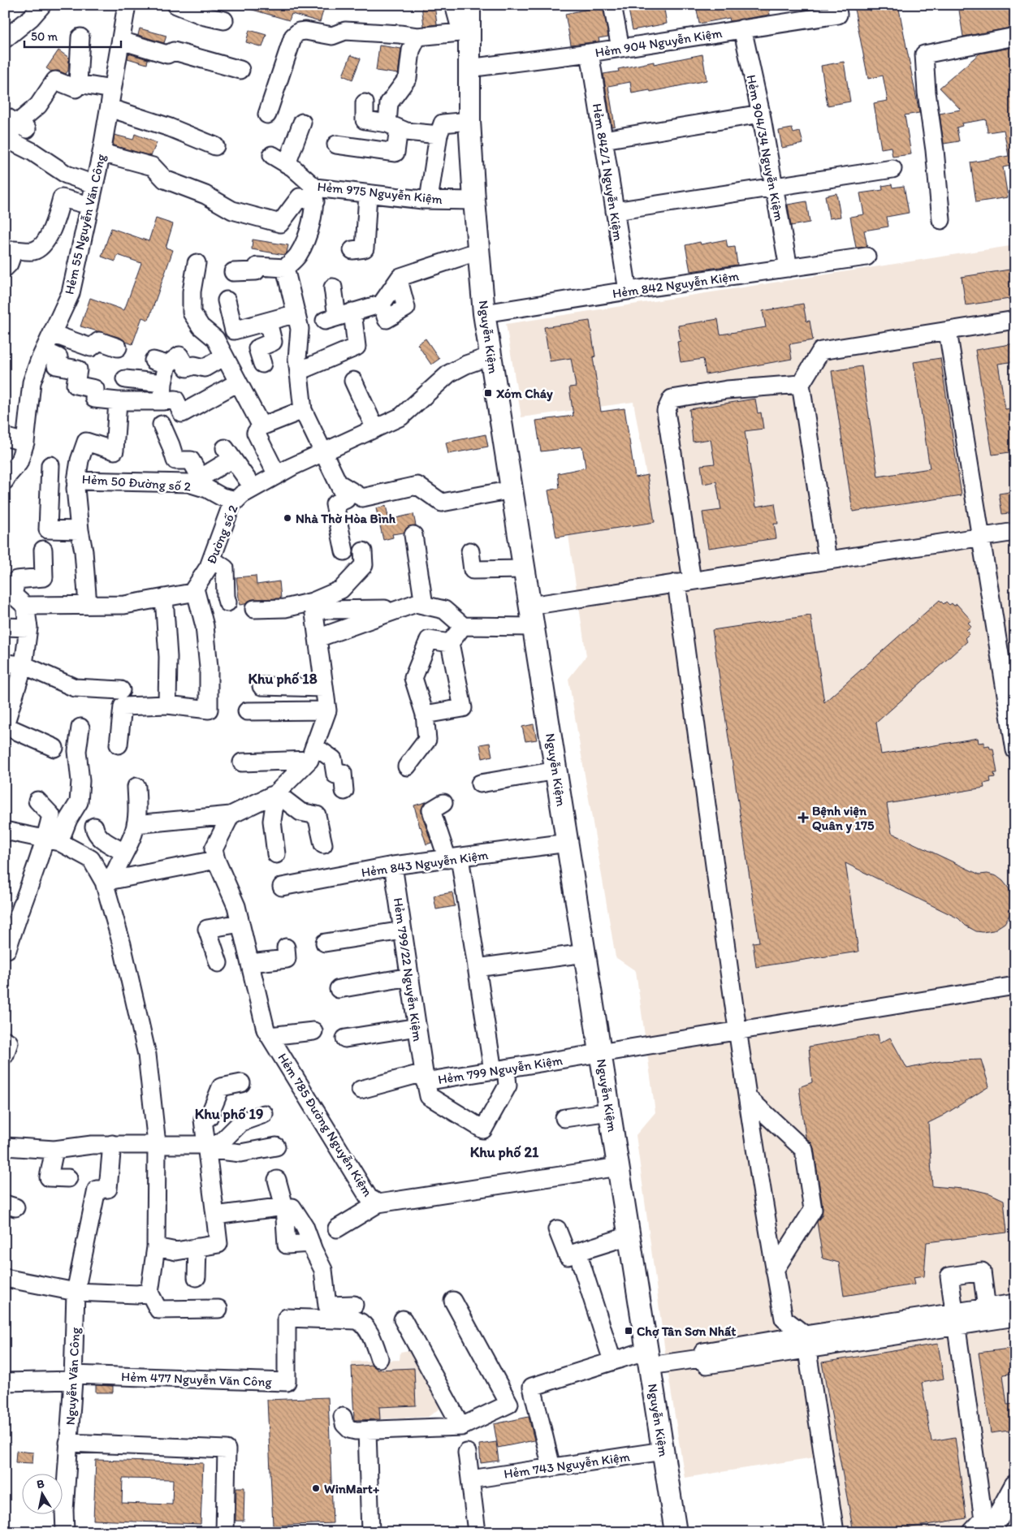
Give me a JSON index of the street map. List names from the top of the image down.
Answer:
{
  "streets": {
    "main road": ["Nguyễn Kiệm"],
    "street": [
      "Hẻm 904 Nguyễn Kiệm",
      "Hẻm 904/34 Nguyễn Kiệm",
      "Hẻm 842/1 Nguyễn Kiệm",
      "Hẻm 975 Nguyễn Kiệm",
      "Hẻm 55 Nguyễn Văn Công",
      "Hẻm 842 Nguyễn Kiệm",
      "Hẻm 50 Đường số 2",
      "Đường số 2",
      "Hẻm 843 Nguyễn Kiệm",
      "Hẻm 799/22 Nguyễn Kiệm",
      "Hẻm 799 Nguyễn Kiệm",
      "Hẻm 785 Đường Nguyễn Kiệm",
      "Nguyễn Văn Công",
      "Hẻm 477 Nguyễn Văn Công",
      "Hẻm 743 Nguyễn Kiệm"
    ]
  },
  "crossings": [
    ["Hẻm 904 Nguyễn Kiệm", "Hẻm 904/34 Nguyễn Kiệm"],
    ["Hẻm 904 Nguyễn Kiệm", "Hẻm 842/1 Nguyễn Kiệm"],
    ["Hẻm 904 Nguyễn Kiệm", "Nguyễn Kiệm"],
    ["Hẻm 904/34 Nguyễn Kiệm", "Hẻm 842 Nguyễn Kiệm"],
    ["Hẻm 842/1 Nguyễn Kiệm", "Hẻm 842 Nguyễn Kiệm"],
    ["Hẻm 975 Nguyễn Kiệm", "Nguyễn Kiệm"],
    ["Hẻm 842 Nguyễn Kiệm", "Nguyễn Kiệm"],
    ["Nguyễn Kiệm", "Đường số 2"],
    ["Nguyễn Kiệm", "Hẻm 843 Nguyễn Kiệm"],
    ["Nguyễn Kiệm", "Hẻm 799 Nguyễn Kiệm"],
    ["Nguyễn Kiệm", "Hẻm 785 Đường Nguyễn Kiệm"],
    ["Nguyễn Kiệm", "Hẻm 743 Nguyễn Kiệm"],
    ["Hẻm 50 Đường số 2", "Đường số 2"],
    ["Hẻm 843 Nguyễn Kiệm", "Hẻm 799/22 Nguyễn Kiệm"],
    ["Hẻm 799/22 Nguyễn Kiệm", "Hẻm 799 Nguyễn Kiệm"],
    ["Nguyễn Văn Công", "Hẻm 477 Nguyễn Văn Công"]
  ],
  "districts": ["Khu phố 18", "Khu phố 19", "Khu phố 21"],
  "places": {
    "transit": ["Xóm Cháy", "Chợ Tân Sơn Nhất"],
    "other": ["Nhà Thờ Hòa Bình", "WinMart+"],
    "health": ["Bệnh viện Quân y 175"]
  },
  "scale_bar": "50 m",
  "north": "top"
}
